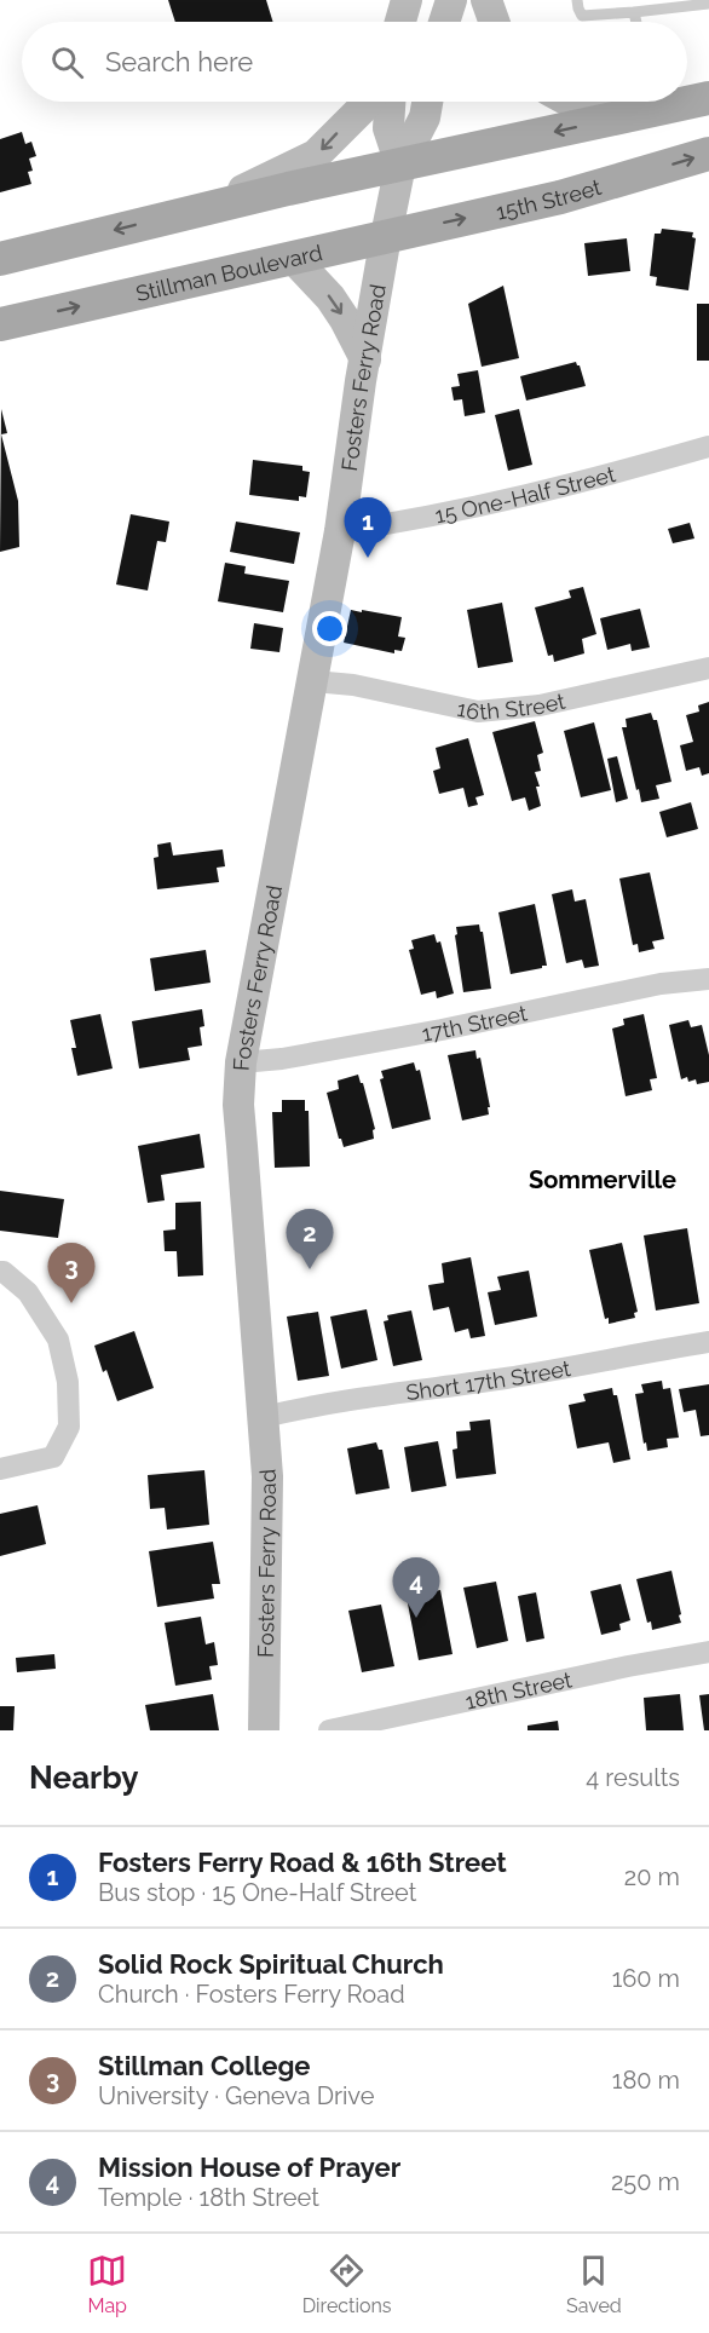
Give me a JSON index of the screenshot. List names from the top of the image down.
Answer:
{
  "streets": {
    "main road": ["15th Street", "Stillman Boulevard"],
    "street": [
      "Fosters Ferry Road",
      "15 One-Half Street",
      "16th Street",
      "17th Street",
      "Short 17th Street",
      "18th Street"
    ]
  },
  "crossings": [
    ["15th Street", "Stillman Boulevard"],
    ["15th Street", "Fosters Ferry Road"],
    ["Stillman Boulevard", "Fosters Ferry Road"],
    ["Fosters Ferry Road", "15 One-Half Street"],
    ["Fosters Ferry Road", "16th Street"],
    ["Fosters Ferry Road", "17th Street"],
    ["Fosters Ferry Road", "Short 17th Street"]
  ],
  "districts": ["Sommerville"],
  "page": {
    "search": "Search here",
    "pins": [
      "1",
      "2",
      "3",
      "4"
    ],
    "heading": ["Nearby", "4 results"],
    "list": [
      {
        "mark": "1",
        "name": "Fosters Ferry Road & 16th Street",
        "note": "Bus stop · 15 One-Half Street",
        "value": "20 m"
      },
      {
        "mark": "2",
        "name": "Solid Rock Spiritual Church",
        "note": "Church · Fosters Ferry Road",
        "value": "160 m"
      },
      {
        "mark": "3",
        "name": "Stillman College",
        "note": "University · Geneva Drive",
        "value": "180 m"
      },
      {
        "mark": "4",
        "name": "Mission House of Prayer",
        "note": "Temple · 18th Street",
        "value": "250 m"
      }
    ],
    "nav": ["Map", "Directions", "Saved"]
  }
}
